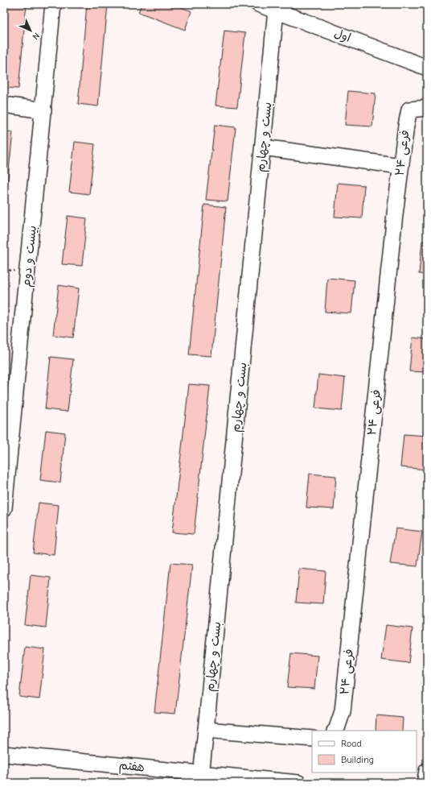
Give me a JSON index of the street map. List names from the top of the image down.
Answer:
{
  "streets": {
    "street": [
      "اول",
      "بست و چهارم",
      "فرعی ۲۴",
      "بیست و دوم",
      "هفتم"
    ]
  },
  "crossings": [
    ["اول", "بست و چهارم"],
    ["بست و چهارم", "هفتم"]
  ],
  "legend": ["Road", "Building"],
  "north": "bottom right"
}
